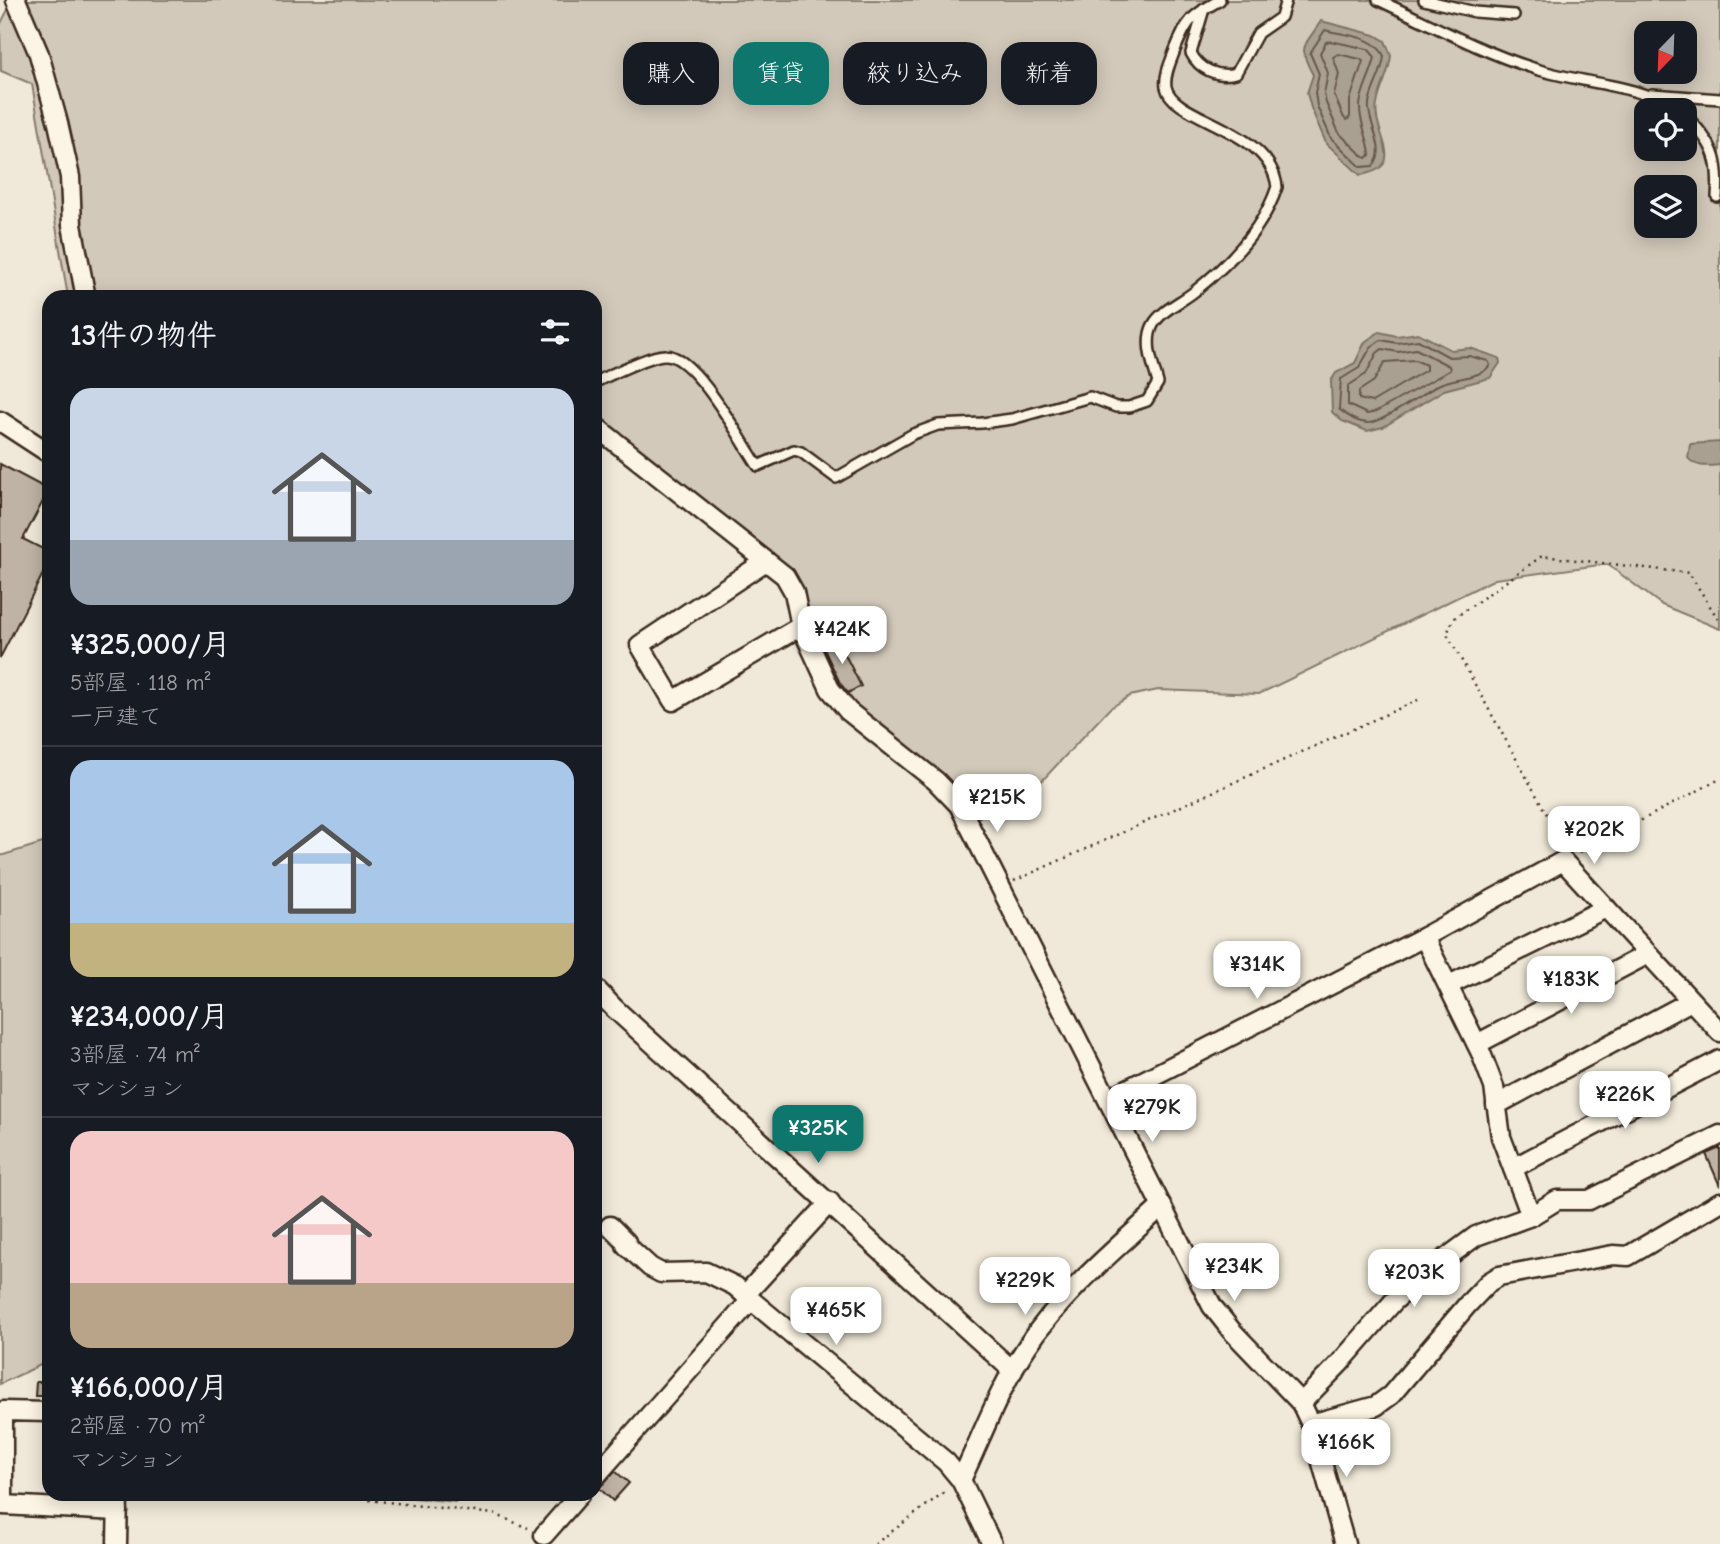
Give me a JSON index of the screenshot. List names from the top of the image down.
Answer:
{
  "north": "bottom left",
  "page": {
    "chip": [
      "購入",
      "賃貸",
      "絞り込み",
      "新着"
    ],
    "heading": "13件の物件",
    "list": [
      {
        "name": "¥325,000/月",
        "note": "5部屋 · 118 m² · 一戸建て"
      },
      {
        "name": "¥234,000/月",
        "note": "3部屋 · 74 m² · マンション"
      },
      {
        "name": "¥166,000/月",
        "note": "2部屋 · 70 m² · マンション"
      }
    ],
    "price": [
      "¥424K",
      "¥215K",
      "¥202K",
      "¥314K",
      "¥183K",
      "¥226K",
      "¥279K",
      "¥325K",
      "¥234K",
      "¥203K",
      "¥229K",
      "¥465K",
      "¥166K"
    ]
  }
}
